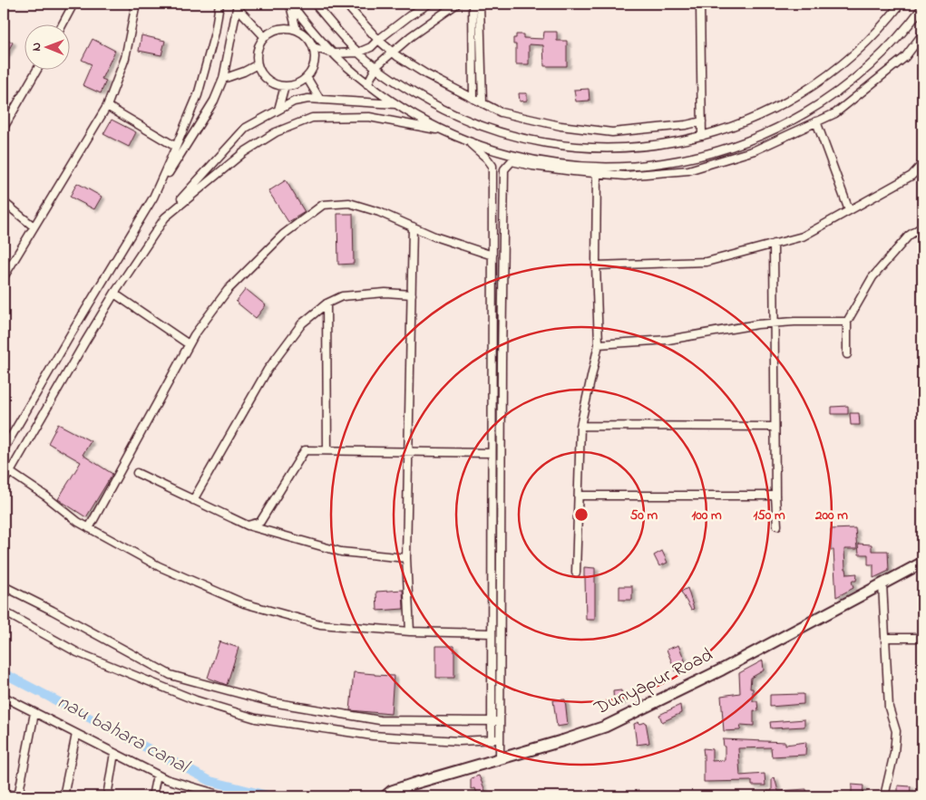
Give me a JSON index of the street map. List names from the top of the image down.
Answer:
{
  "streets": {
    "main road": ["Dunyapur Road"]
  },
  "water": ["nau bahara canal"],
  "north": "left",
  "rings": [
    "50 m",
    "100 m",
    "150 m",
    "200 m"
  ]
}
